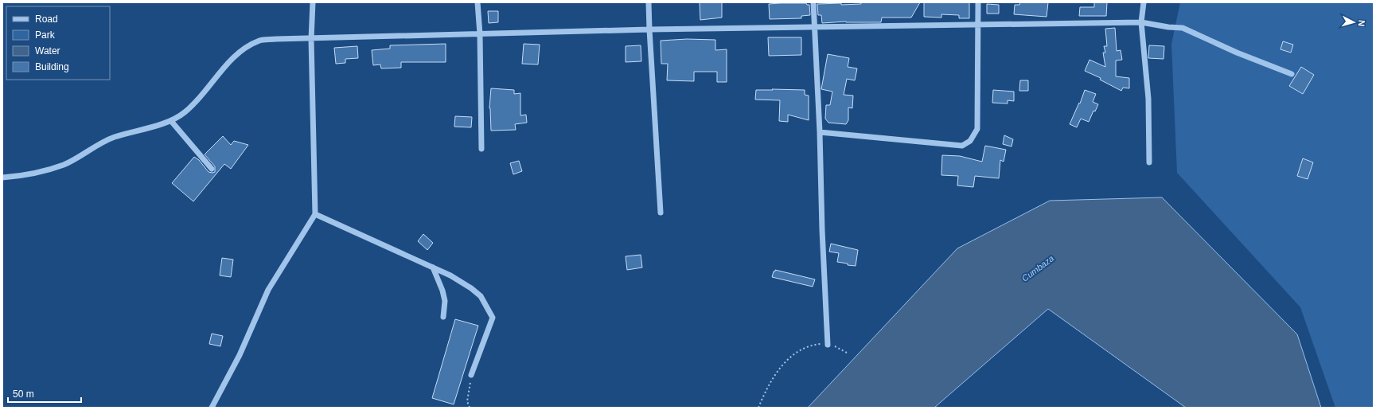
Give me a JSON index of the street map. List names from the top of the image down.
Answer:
{
  "water": ["Cumbaza"],
  "legend": [
    "Road",
    "Park",
    "Water",
    "Building"
  ],
  "scale_bar": "50 m",
  "north": "right"
}
